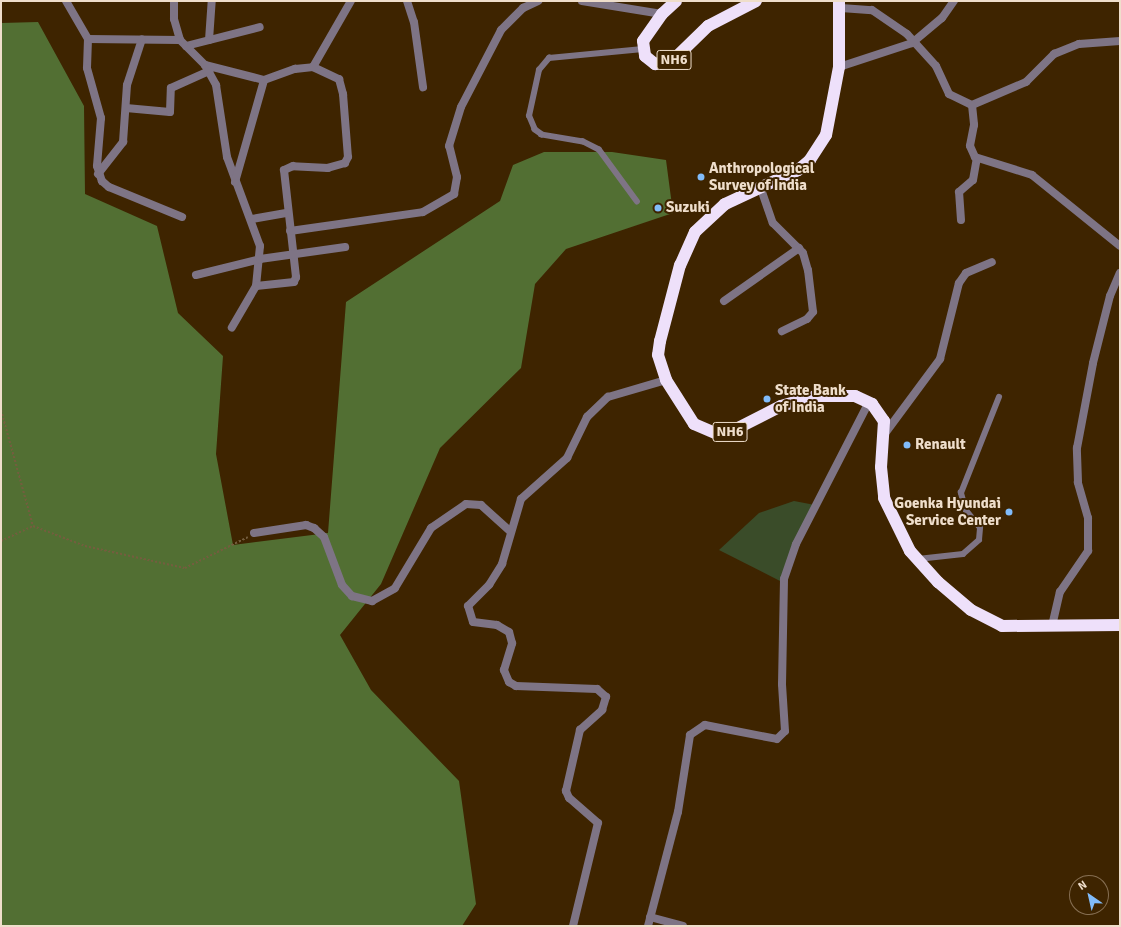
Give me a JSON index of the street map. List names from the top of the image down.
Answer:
{
  "streets": {
    "highway": ["NH6"]
  },
  "places": [
    "Anthropological Survey of India",
    "Suzuki",
    "State Bank of India",
    "Renault",
    "Goenka Hyundai Service Center"
  ],
  "north": "top left"
}
